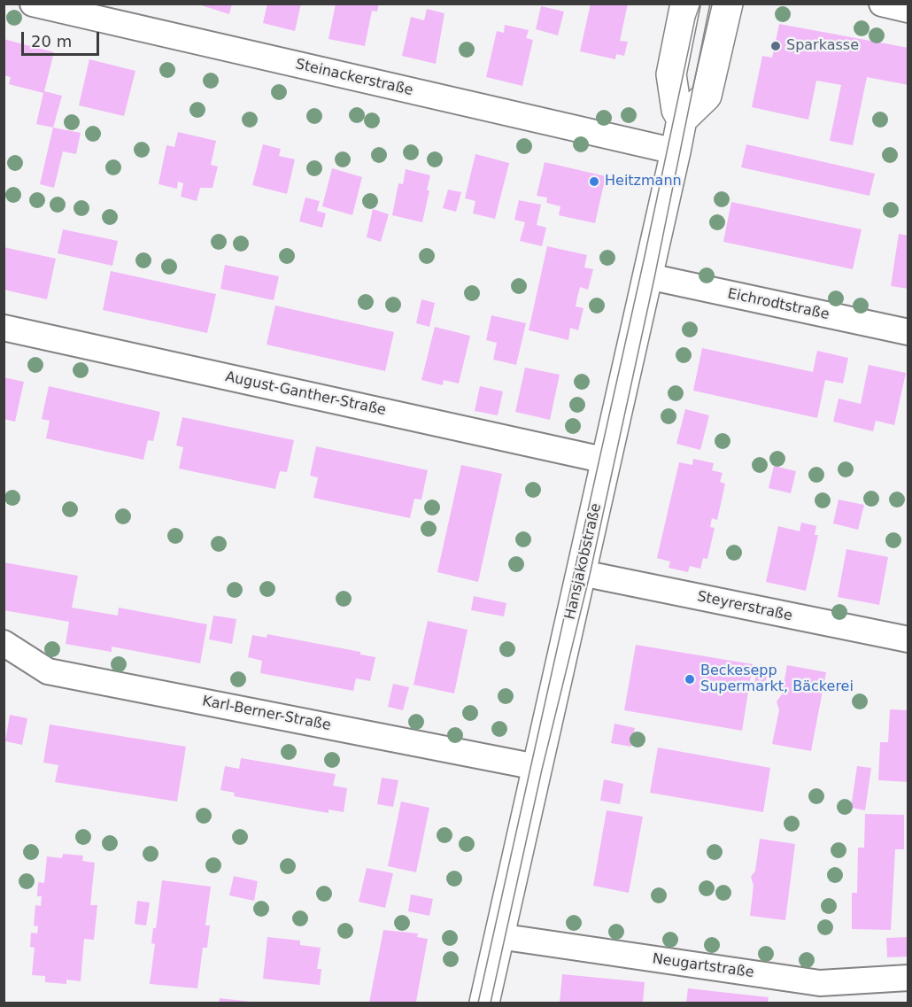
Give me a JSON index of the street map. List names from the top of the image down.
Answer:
{
  "streets": {
    "street": [
      "Steinackerstraße",
      "Eichrodtstraße",
      "August-Ganther-Straße",
      "Hansjakobstraße",
      "Steyrerstraße",
      "Karl-Berner-Straße",
      "Neugartstraße"
    ]
  },
  "crossings": [
    ["Steinackerstraße", "Hansjakobstraße"],
    ["Eichrodtstraße", "Hansjakobstraße"],
    ["August-Ganther-Straße", "Hansjakobstraße"],
    ["Hansjakobstraße", "Steyrerstraße"],
    ["Hansjakobstraße", "Karl-Berner-Straße"],
    ["Hansjakobstraße", "Neugartstraße"]
  ],
  "places": ["Sparkasse", "Heitzmann", "Beckesepp Supermarkt, Bäckerei"],
  "scale_bar": "20 m"
}
